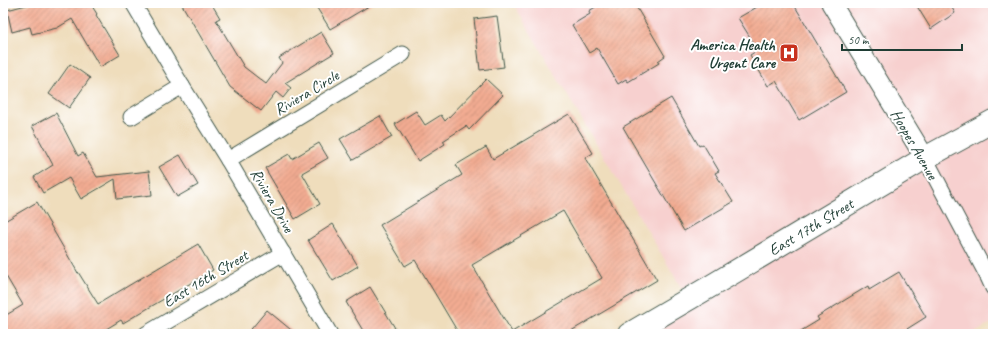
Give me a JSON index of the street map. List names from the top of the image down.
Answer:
{
  "streets": {
    "main road": ["East 17th Street"],
    "street": [
      "Riviera Circle",
      "Hoopes Avenue",
      "Riviera Drive",
      "East 16th Street"
    ]
  },
  "crossings": [
    ["Riviera Circle", "Riviera Drive"],
    ["Hoopes Avenue", "East 17th Street"],
    ["Riviera Drive", "East 16th Street"]
  ],
  "places": {
    "hospital": ["America Health Urgent Care"]
  },
  "scale_bar": "50 m"
}
